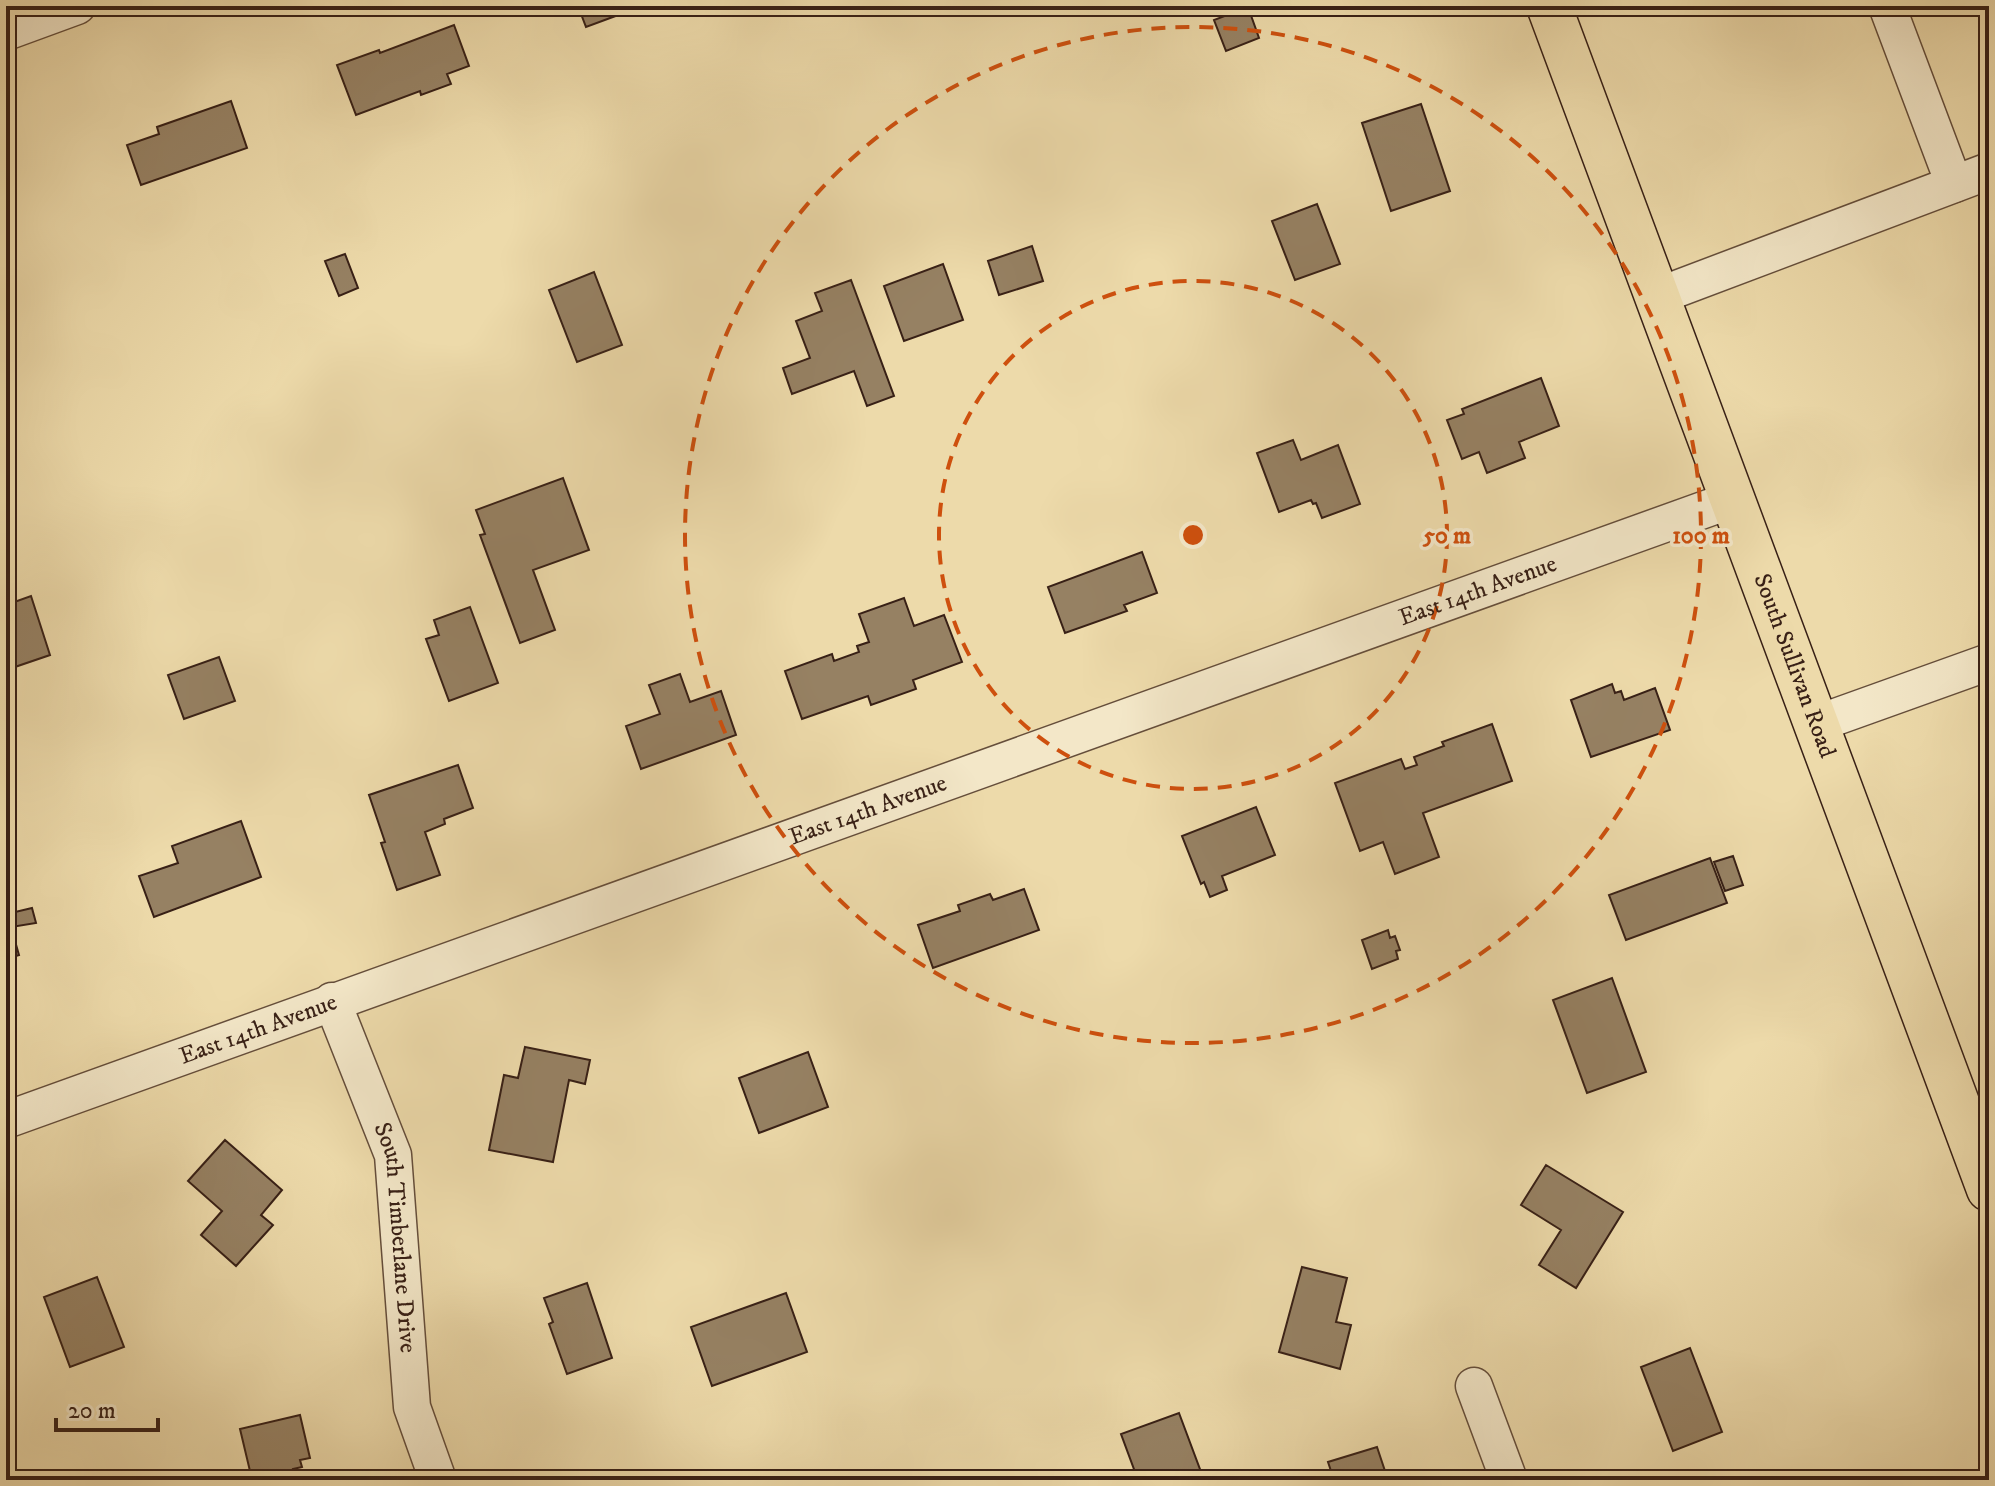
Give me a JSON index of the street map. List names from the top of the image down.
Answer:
{
  "streets": {
    "main road": ["South Sullivan Road"],
    "street": ["East 14th Avenue", "South Timberlane Drive"]
  },
  "crossings": [
    ["East 14th Avenue", "South Sullivan Road"],
    ["East 14th Avenue", "South Timberlane Drive"]
  ],
  "scale_bar": "20 m",
  "rings": ["50 m", "100 m"]
}
